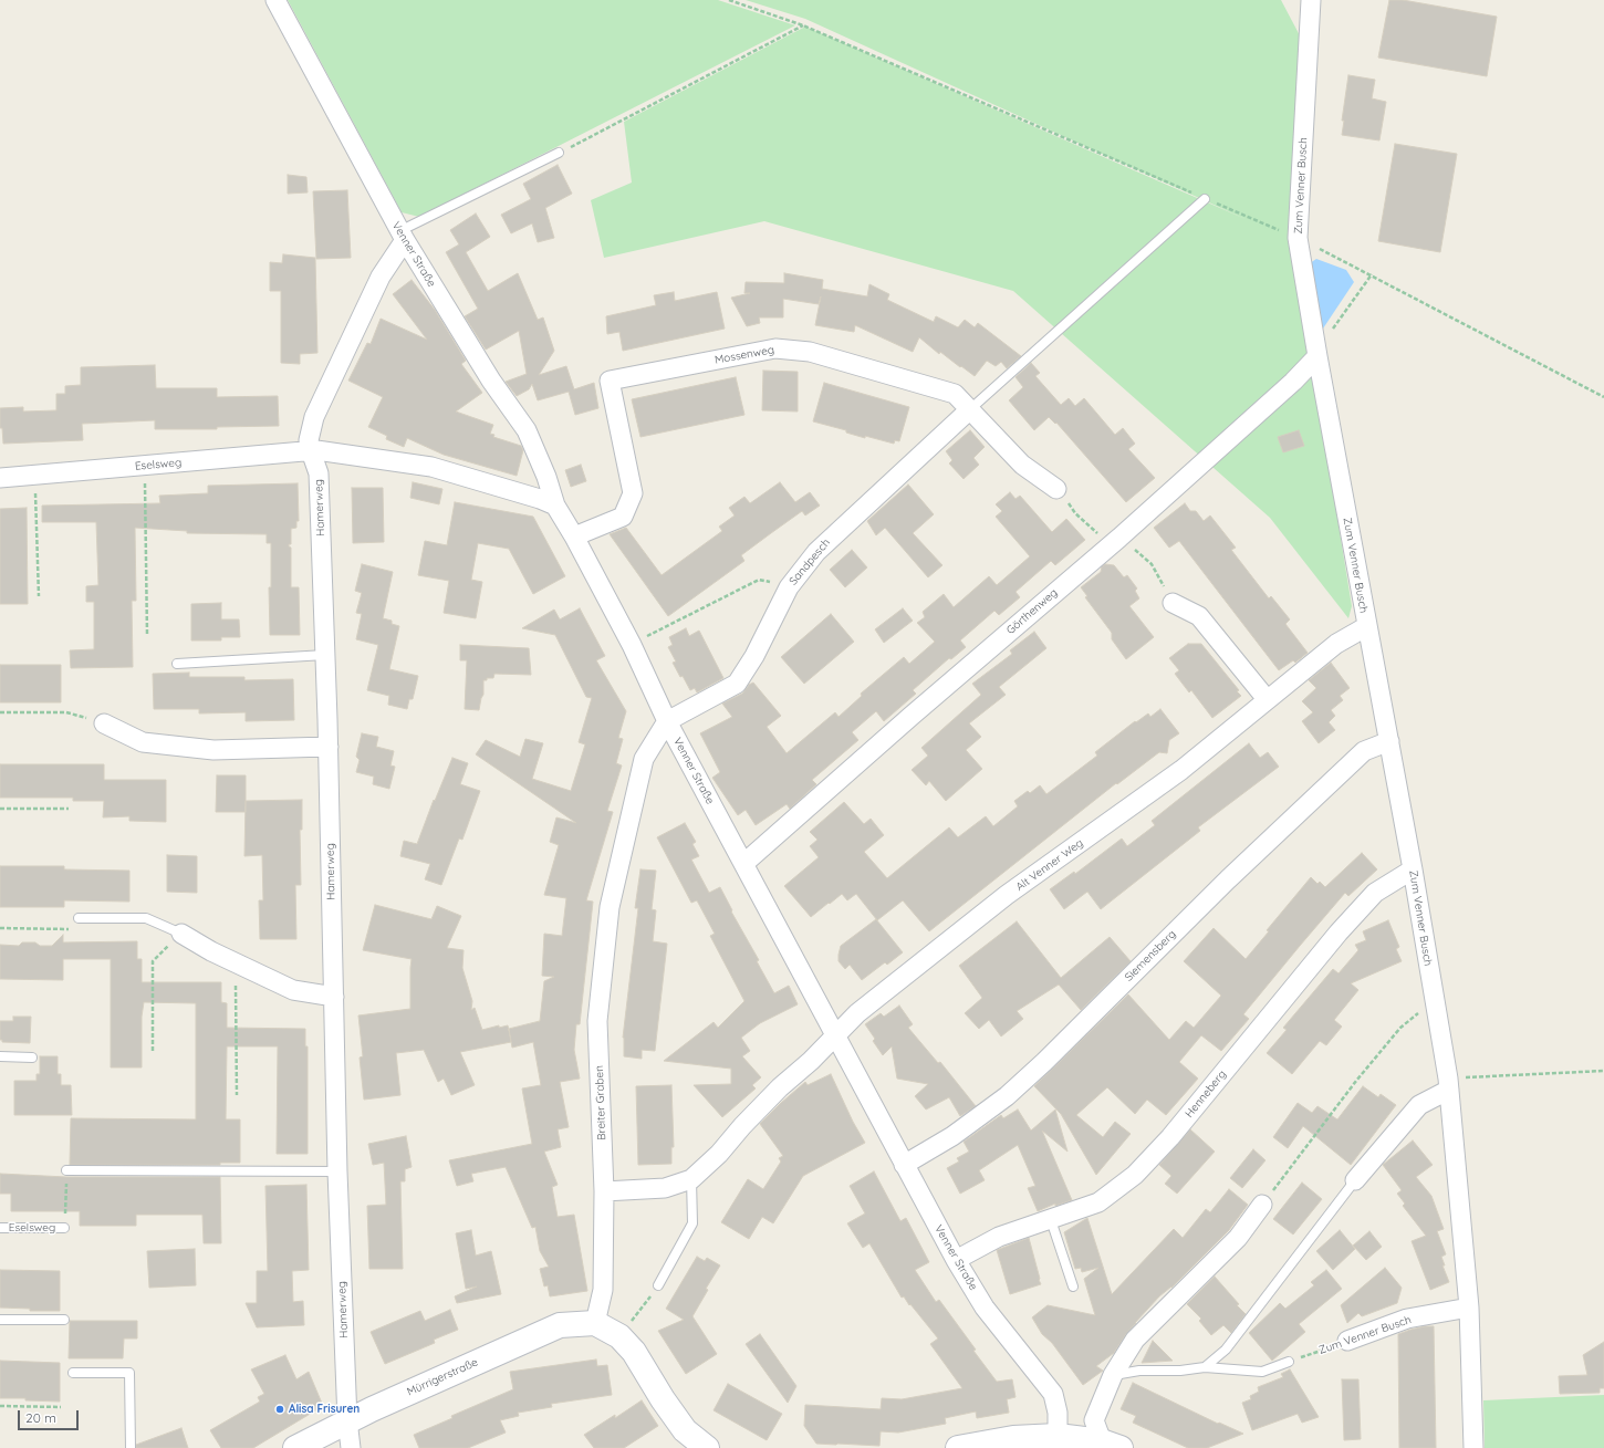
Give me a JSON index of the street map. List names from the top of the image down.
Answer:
{
  "streets": {
    "street": [
      "Zum Venner Busch",
      "Venner Straße",
      "Mossenweg",
      "Eselsweg",
      "Hamerweg",
      "Sandpesch",
      "Görthenweg",
      "Alt Venner Weg",
      "Siemensberg",
      "Henneberg",
      "Breiter Graben",
      "Mürrigerstraße"
    ]
  },
  "crossings": [
    ["Zum Venner Busch", "Görthenweg"],
    ["Zum Venner Busch", "Alt Venner Weg"],
    ["Zum Venner Busch", "Siemensberg"],
    ["Zum Venner Busch", "Henneberg"],
    ["Venner Straße", "Mossenweg"],
    ["Venner Straße", "Hamerweg"],
    ["Venner Straße", "Sandpesch"],
    ["Venner Straße", "Görthenweg"],
    ["Venner Straße", "Alt Venner Weg"],
    ["Venner Straße", "Siemensberg"],
    ["Venner Straße", "Henneberg"],
    ["Venner Straße", "Breiter Graben"],
    ["Mossenweg", "Sandpesch"],
    ["Eselsweg", "Hamerweg"],
    ["Hamerweg", "Mürrigerstraße"],
    ["Sandpesch", "Breiter Graben"],
    ["Breiter Graben", "Mürrigerstraße"]
  ],
  "places": ["Alisa Frisuren"],
  "scale_bar": "20 m"
}
